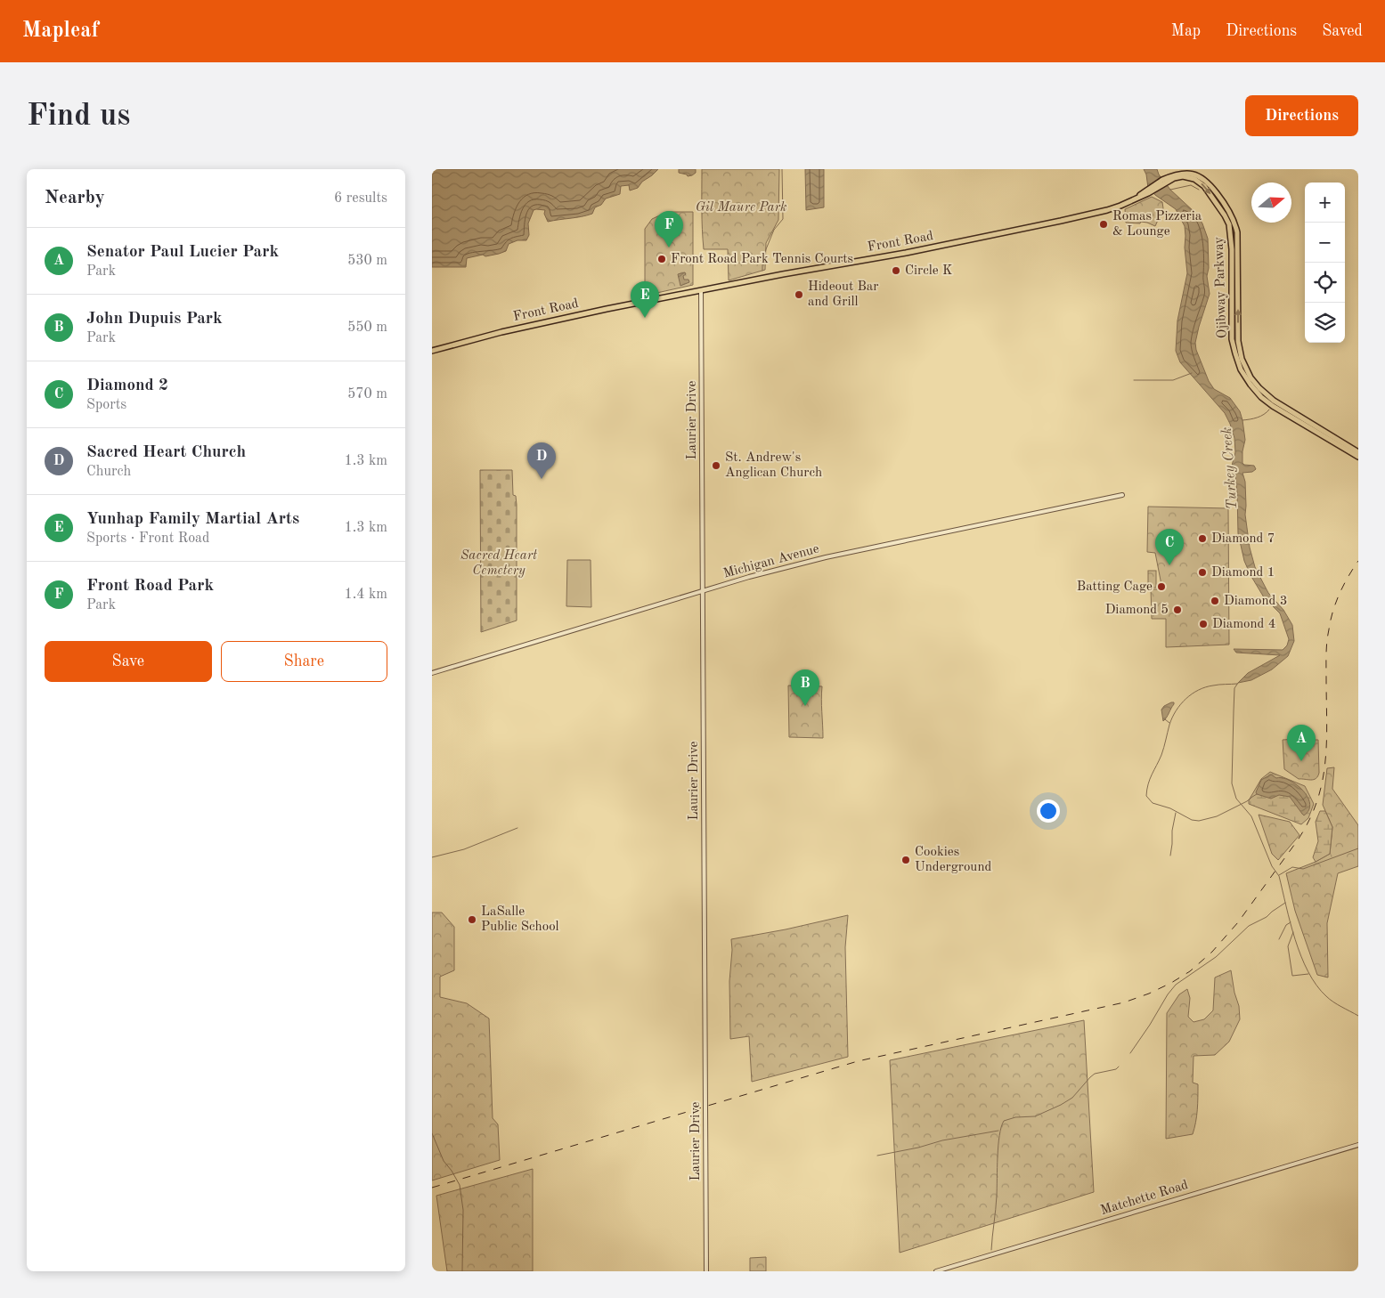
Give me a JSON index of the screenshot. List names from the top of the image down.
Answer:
{
  "streets": {
    "main road": ["Front Road", "Ojibway Parkway"],
    "street": ["Laurier Drive", "Michigan Avenue", "Matchette Road"]
  },
  "crossings": [
    ["Front Road", "Ojibway Parkway"],
    ["Front Road", "Laurier Drive"],
    ["Laurier Drive", "Michigan Avenue"]
  ],
  "water": ["Turkey Creek"],
  "parks": ["Gil Maure Park", "Sacred Heart Cemetery"],
  "places": [
    "Romas Pizzeria & Lounge",
    "Front Road Park Tennis Courts",
    "Circle K",
    "Hideout Bar and Grill",
    "St. Andrew's Anglican Church",
    "Diamond 7",
    "Diamond 1",
    "Batting Cage",
    "Diamond 3",
    "Diamond 5",
    "Diamond 4",
    "Cookies Underground",
    "LaSalle Public School"
  ],
  "north": "right",
  "page": {
    "header": "Mapleaf",
    "nav": ["Map", "Directions", "Saved"],
    "buttons": [
      "Directions",
      ["Save", "Share"]
    ],
    "title": "Find us",
    "heading": ["Nearby", "6 results"],
    "map_buttons": ["+", "−"],
    "pins": [
      "F",
      "E",
      "D",
      "C",
      "B",
      "A"
    ],
    "list": [
      {
        "mark": "A",
        "name": "Senator Paul Lucier Park",
        "note": "Park",
        "value": "530 m"
      },
      {
        "mark": "B",
        "name": "John Dupuis Park",
        "note": "Park",
        "value": "550 m"
      },
      {
        "mark": "C",
        "name": "Diamond 2",
        "note": "Sports",
        "value": "570 m"
      },
      {
        "mark": "D",
        "name": "Sacred Heart Church",
        "note": "Church",
        "value": "1.3 km"
      },
      {
        "mark": "E",
        "name": "Yunhap Family Martial Arts",
        "note": "Sports · Front Road",
        "value": "1.3 km"
      },
      {
        "mark": "F",
        "name": "Front Road Park",
        "note": "Park",
        "value": "1.4 km"
      }
    ]
  }
}
